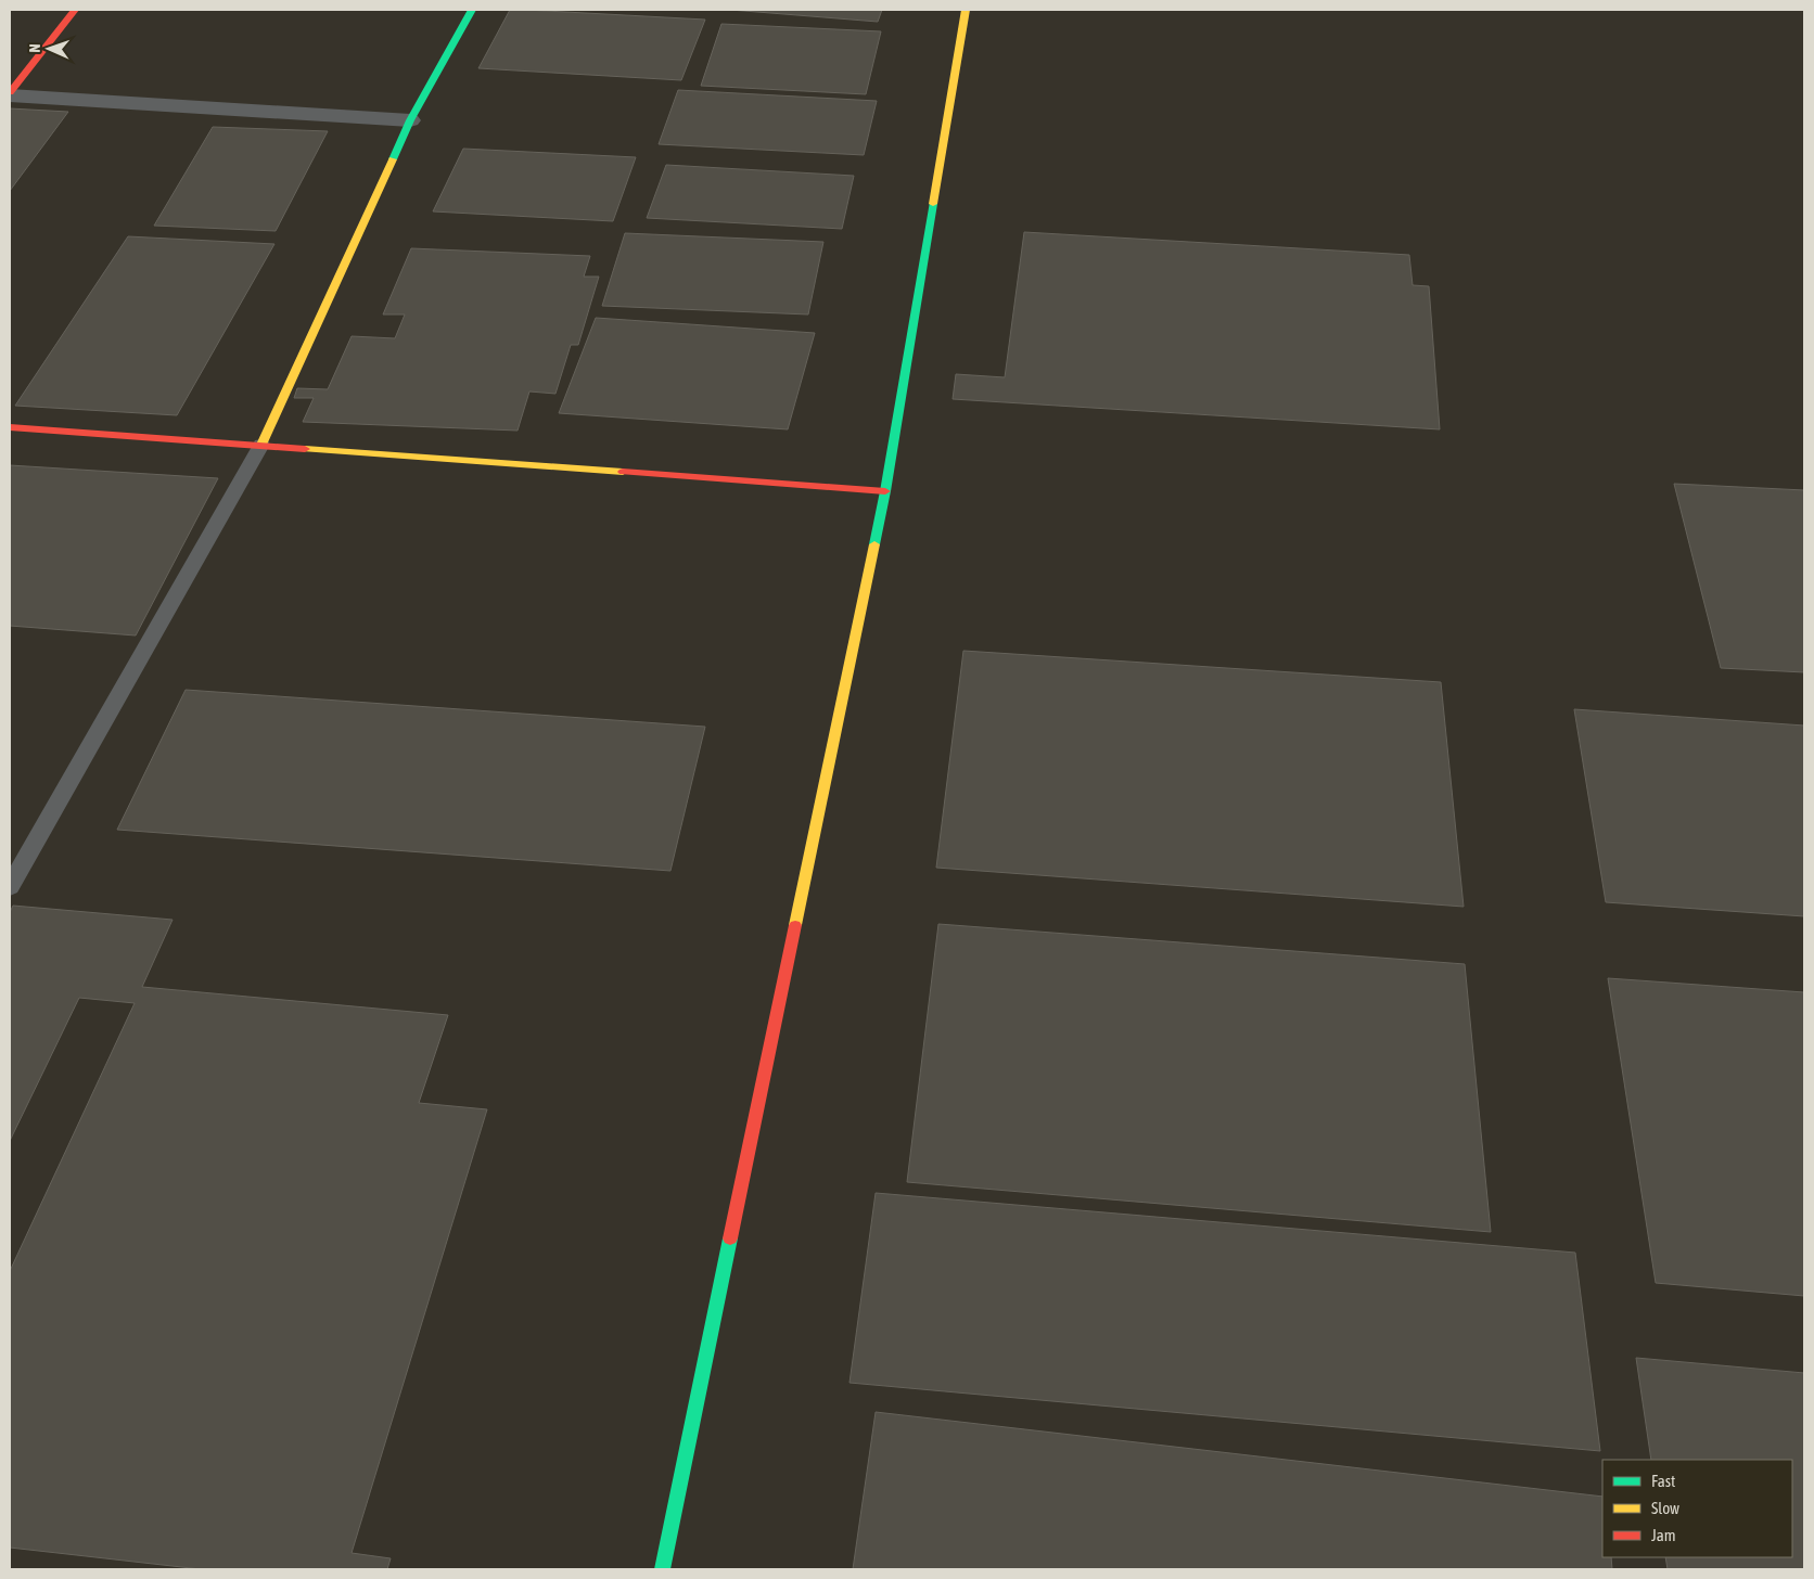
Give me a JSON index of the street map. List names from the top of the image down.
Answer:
{
  "legend": ["Fast", "Slow", "Jam"],
  "north": "left"
}
